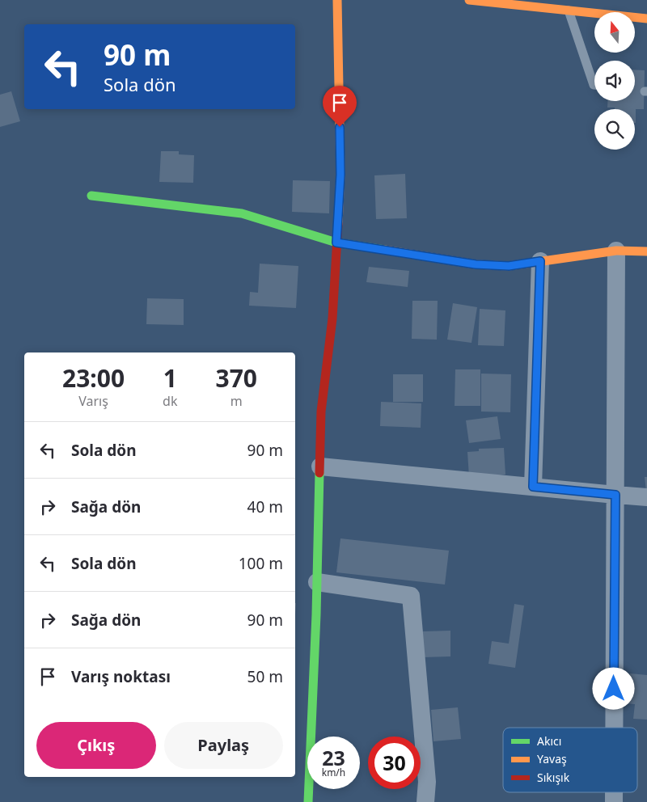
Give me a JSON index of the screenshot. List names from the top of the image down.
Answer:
{
  "legend": ["Akıcı", "Yavaş", "Sıkışık"],
  "north": "top",
  "page": {
    "turn": ["90 m", "Sola dön"],
    "eta": [
      "23:00",
      "Varış",
      "1",
      "dk",
      "370",
      "m"
    ],
    "list": [
      {
        "name": "Sola dön",
        "value": "90 m"
      },
      {
        "name": "Sağa dön",
        "value": "40 m"
      },
      {
        "name": "Sola dön",
        "value": "100 m"
      },
      {
        "name": "Sağa dön",
        "value": "90 m"
      },
      {
        "name": "Varış noktası",
        "value": "50 m"
      }
    ],
    "buttons": ["Çıkış", "Paylaş"],
    "speed": "23 km/h",
    "limit": "30"
  }
}
